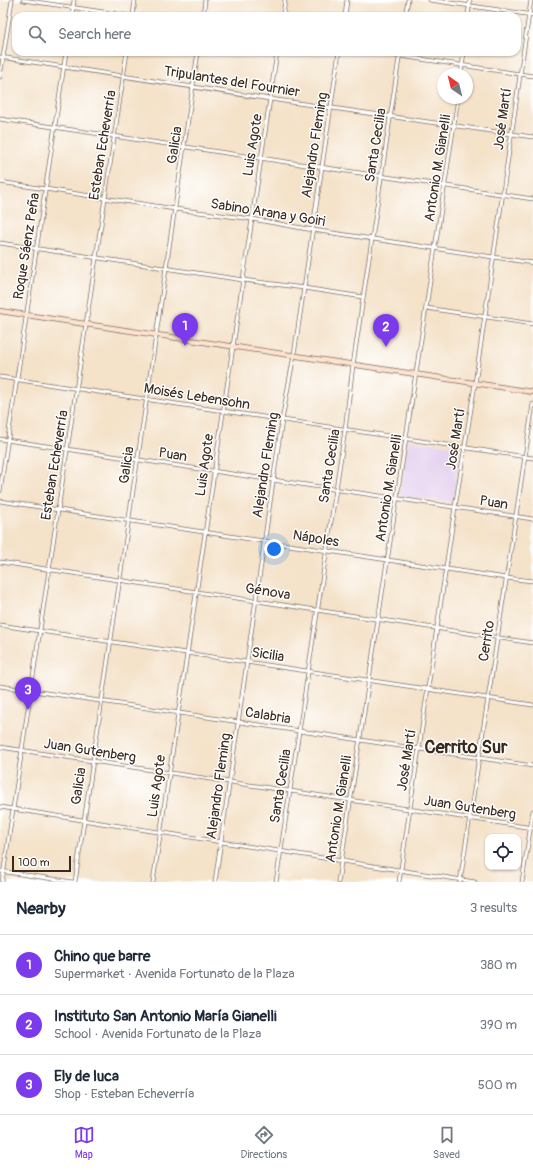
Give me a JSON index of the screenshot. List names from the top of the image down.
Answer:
{
  "streets": {
    "street": [
      "Tripulantes del Fournier",
      "José Martí",
      "Esteban Echeverría",
      "Galicia",
      "Luis Agote",
      "Alejandro Fleming",
      "Santa Cecilia",
      "Antonio M. Gianelli",
      "Sabino Arana y Goiri",
      "Roque Sáenz Peña",
      "Moisés Lebensohn",
      "Puan",
      "Nápoles",
      "Génova",
      "Cerrito",
      "Sicilia",
      "Calabria",
      "Juan Gutenberg"
    ]
  },
  "crossings": [
    ["Tripulantes del Fournier", "José Martí"],
    ["Tripulantes del Fournier", "Esteban Echeverría"],
    ["Tripulantes del Fournier", "Galicia"],
    ["Tripulantes del Fournier", "Luis Agote"],
    ["Tripulantes del Fournier", "Alejandro Fleming"],
    ["Tripulantes del Fournier", "Santa Cecilia"],
    ["Tripulantes del Fournier", "Antonio M. Gianelli"],
    ["Tripulantes del Fournier", "Roque Sáenz Peña"],
    ["José Martí", "Sabino Arana y Goiri"],
    ["José Martí", "Moisés Lebensohn"],
    ["José Martí", "Puan"],
    ["José Martí", "Nápoles"],
    ["José Martí", "Génova"],
    ["José Martí", "Sicilia"],
    ["José Martí", "Calabria"],
    ["José Martí", "Juan Gutenberg"],
    ["Esteban Echeverría", "Sabino Arana y Goiri"],
    ["Esteban Echeverría", "Moisés Lebensohn"],
    ["Esteban Echeverría", "Puan"],
    ["Esteban Echeverría", "Nápoles"],
    ["Esteban Echeverría", "Génova"],
    ["Esteban Echeverría", "Sicilia"],
    ["Esteban Echeverría", "Calabria"],
    ["Esteban Echeverría", "Juan Gutenberg"],
    ["Galicia", "Sabino Arana y Goiri"],
    ["Galicia", "Moisés Lebensohn"],
    ["Galicia", "Puan"],
    ["Galicia", "Nápoles"],
    ["Galicia", "Génova"],
    ["Galicia", "Sicilia"],
    ["Galicia", "Calabria"],
    ["Galicia", "Juan Gutenberg"],
    ["Luis Agote", "Sabino Arana y Goiri"],
    ["Luis Agote", "Moisés Lebensohn"],
    ["Luis Agote", "Puan"],
    ["Luis Agote", "Nápoles"],
    ["Luis Agote", "Génova"],
    ["Luis Agote", "Sicilia"],
    ["Luis Agote", "Calabria"],
    ["Luis Agote", "Juan Gutenberg"],
    ["Alejandro Fleming", "Sabino Arana y Goiri"],
    ["Alejandro Fleming", "Moisés Lebensohn"],
    ["Alejandro Fleming", "Puan"],
    ["Alejandro Fleming", "Nápoles"],
    ["Alejandro Fleming", "Génova"],
    ["Alejandro Fleming", "Sicilia"],
    ["Alejandro Fleming", "Calabria"],
    ["Alejandro Fleming", "Juan Gutenberg"],
    ["Santa Cecilia", "Sabino Arana y Goiri"],
    ["Santa Cecilia", "Moisés Lebensohn"],
    ["Santa Cecilia", "Puan"],
    ["Santa Cecilia", "Nápoles"],
    ["Santa Cecilia", "Génova"],
    ["Santa Cecilia", "Sicilia"],
    ["Santa Cecilia", "Calabria"],
    ["Santa Cecilia", "Juan Gutenberg"],
    ["Antonio M. Gianelli", "Sabino Arana y Goiri"],
    ["Antonio M. Gianelli", "Moisés Lebensohn"],
    ["Antonio M. Gianelli", "Puan"],
    ["Antonio M. Gianelli", "Nápoles"],
    ["Antonio M. Gianelli", "Génova"],
    ["Antonio M. Gianelli", "Sicilia"],
    ["Antonio M. Gianelli", "Calabria"],
    ["Antonio M. Gianelli", "Juan Gutenberg"],
    ["Sabino Arana y Goiri", "Roque Sáenz Peña"],
    ["Roque Sáenz Peña", "Moisés Lebensohn"],
    ["Roque Sáenz Peña", "Puan"],
    ["Moisés Lebensohn", "Cerrito"],
    ["Puan", "Cerrito"],
    ["Nápoles", "Cerrito"],
    ["Génova", "Cerrito"],
    ["Cerrito", "Sicilia"],
    ["Cerrito", "Calabria"],
    ["Cerrito", "Juan Gutenberg"]
  ],
  "districts": ["Cerrito Sur"],
  "scale_bar": "100 m",
  "north": "top left",
  "page": {
    "search": "Search here",
    "pins": ["1", "2", "3"],
    "scale": "100 m",
    "heading": ["Nearby", "3 results"],
    "list": [
      {
        "mark": "1",
        "name": "Chino que barre",
        "note": "Supermarket · Avenida Fortunato de la Plaza",
        "value": "380 m"
      },
      {
        "mark": "2",
        "name": "Instituto San Antonio María Gianelli",
        "note": "School · Avenida Fortunato de la Plaza",
        "value": "390 m"
      },
      {
        "mark": "3",
        "name": "Ely de luca",
        "note": "Shop · Esteban Echeverría",
        "value": "500 m"
      }
    ],
    "nav": ["Map", "Directions", "Saved"]
  }
}
